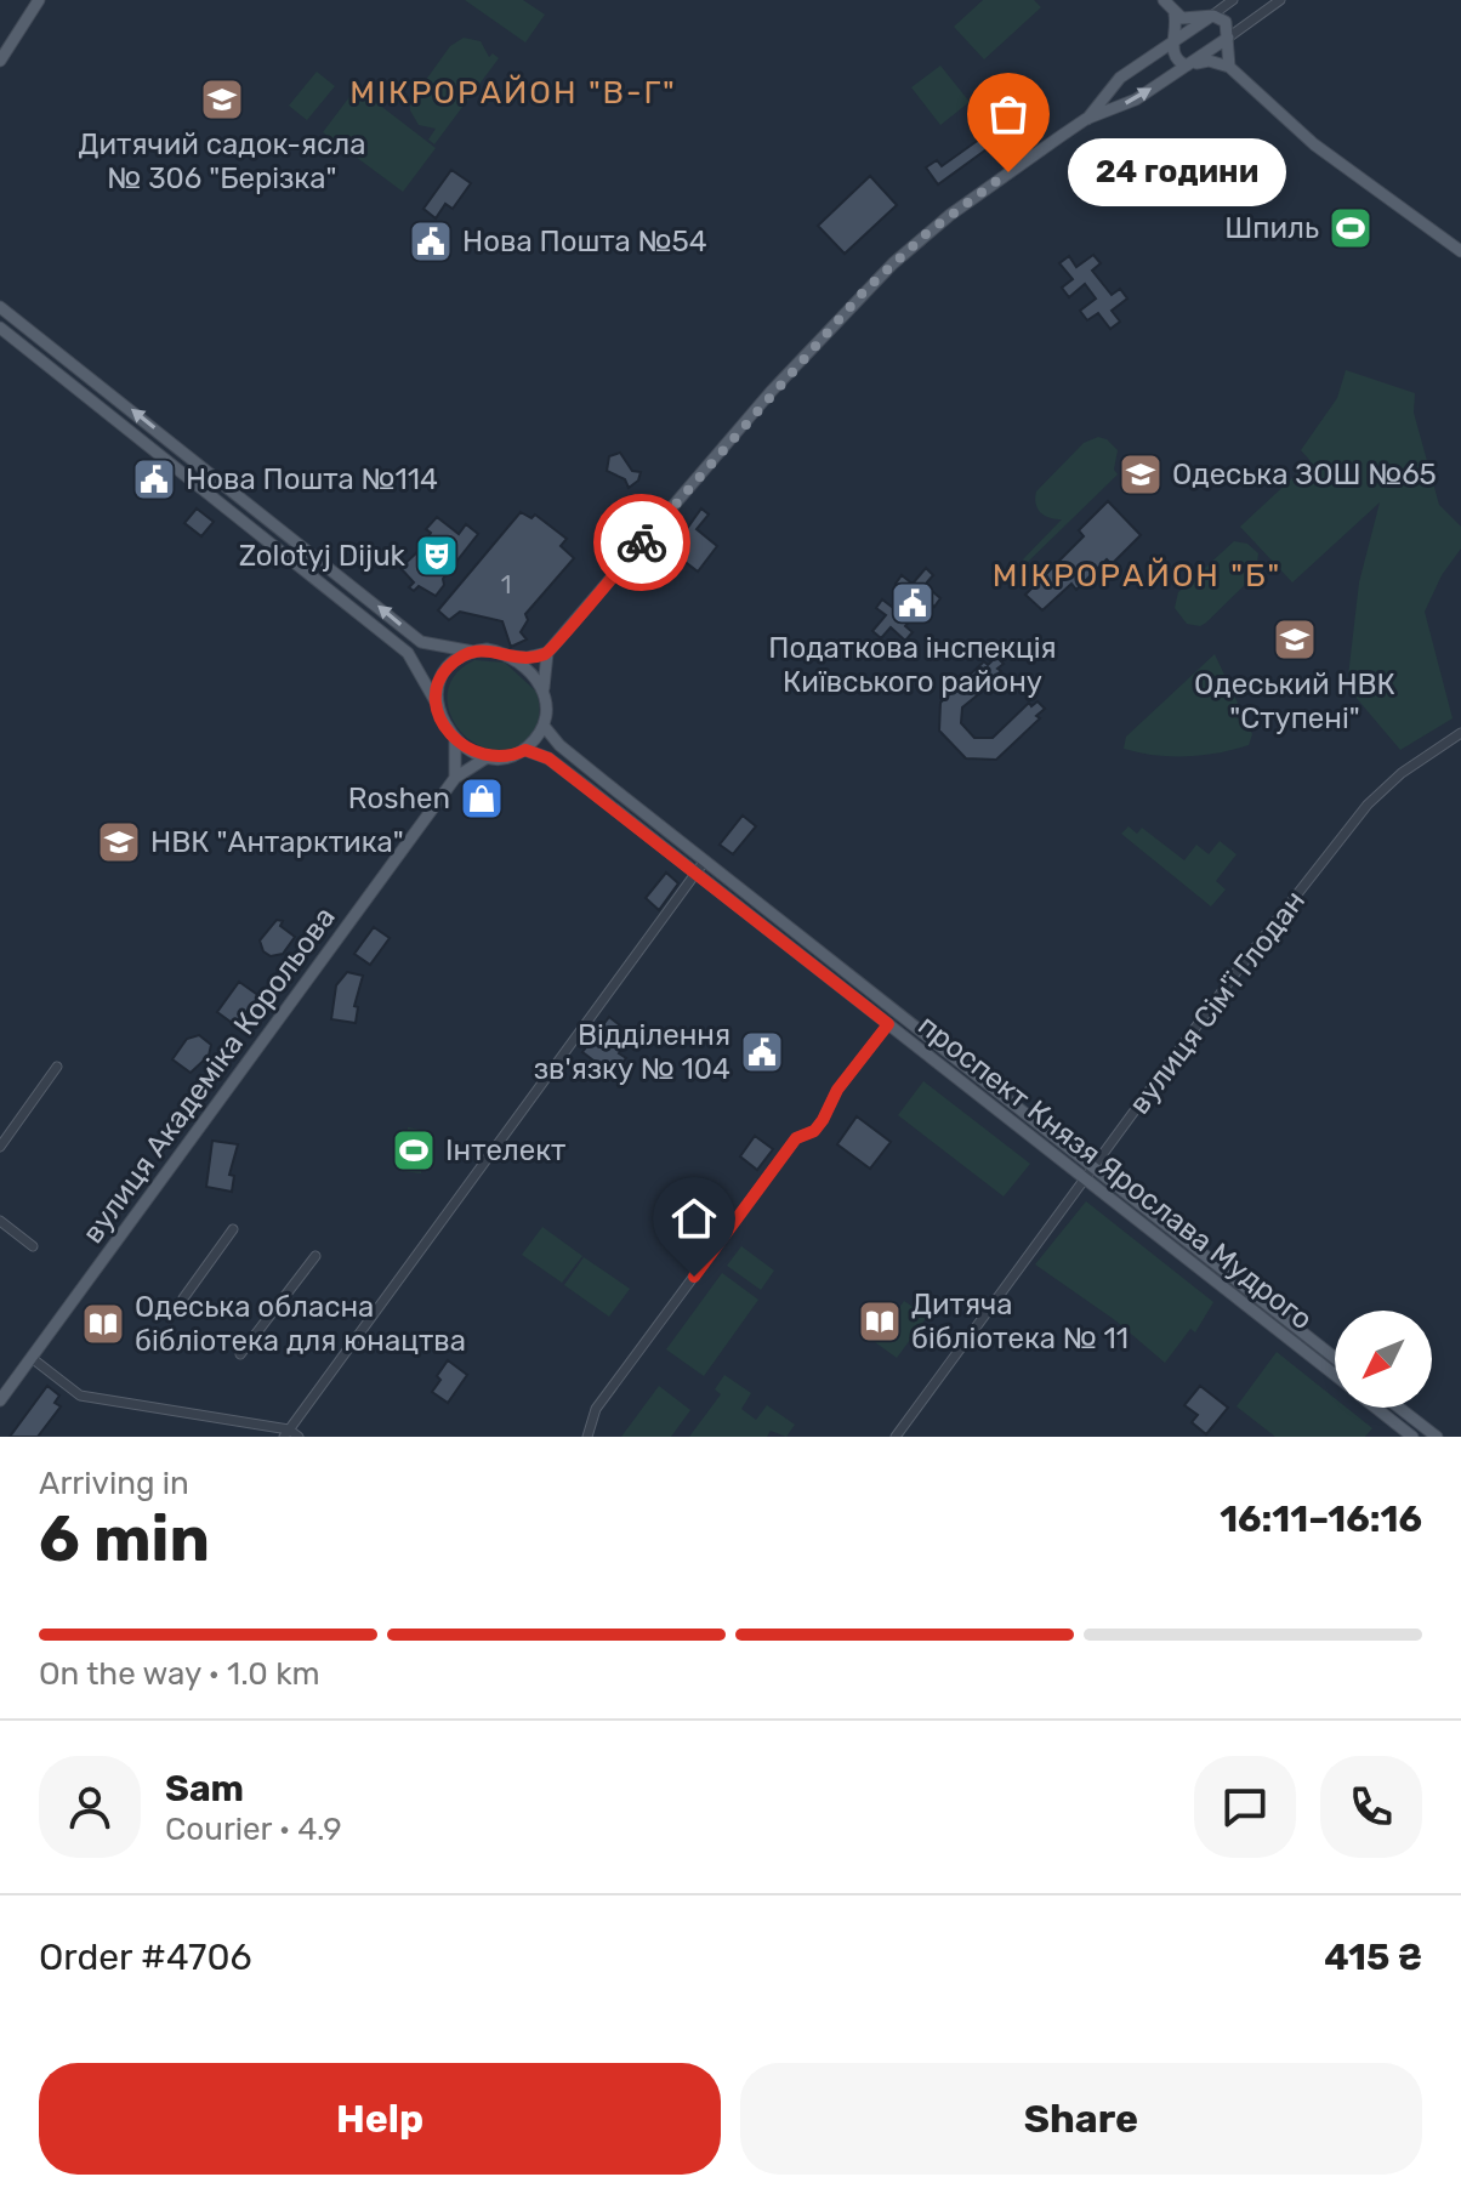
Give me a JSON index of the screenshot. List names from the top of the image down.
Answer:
{
  "streets": {
    "main road": ["вулиця Академіка Корольова", "проспект Князя Ярослава Мудрого"],
    "street": ["вулиця Сім'ї Глодан"]
  },
  "crossings": [
    ["вулиця Сім'ї Глодан", "проспект Князя Ярослава Мудрого"],
    ["вулиця Академіка Корольова", "проспект Князя Ярослава Мудрого"]
  ],
  "districts": ["МІКРОРАЙОН \"В-Г\"", "МІКРОРАЙОН \"Б\""],
  "places": {
    "school or university": [
      "Дитячий садок-ясла № 306 \"Берізка\"",
      "Одеська ЗОШ №65",
      "Одеський НВК \"Ступені\"",
      "НВК \"Антарктика\""
    ],
    "other": ["24 години"],
    "sports": ["Шпиль", "Інтелект"],
    "public building": [
      "Нова Пошта №54",
      "Нова Пошта №114",
      "Податкова інспекція Київського району",
      "Відділення зв'язку № 104"
    ],
    "theatre": ["Zolotyj Dijuk"],
    "shop": ["Roshen"],
    "library": ["Дитяча бібліотека № 11", "Одеська обласна бібліотека для юнацтва"]
  },
  "house_numbers": ["1"],
  "north": "bottom left",
  "page": {
    "bubble": "24 години",
    "heading": ["6 min", "Arriving in", "16:11–16:16"],
    "panel": [
      "Sam",
      "Courier · 4.9",
      "Order #4706",
      "415 ₴"
    ],
    "bar": "On the way · 1.0 km",
    "buttons": ["Help", "Share"]
  }
}
